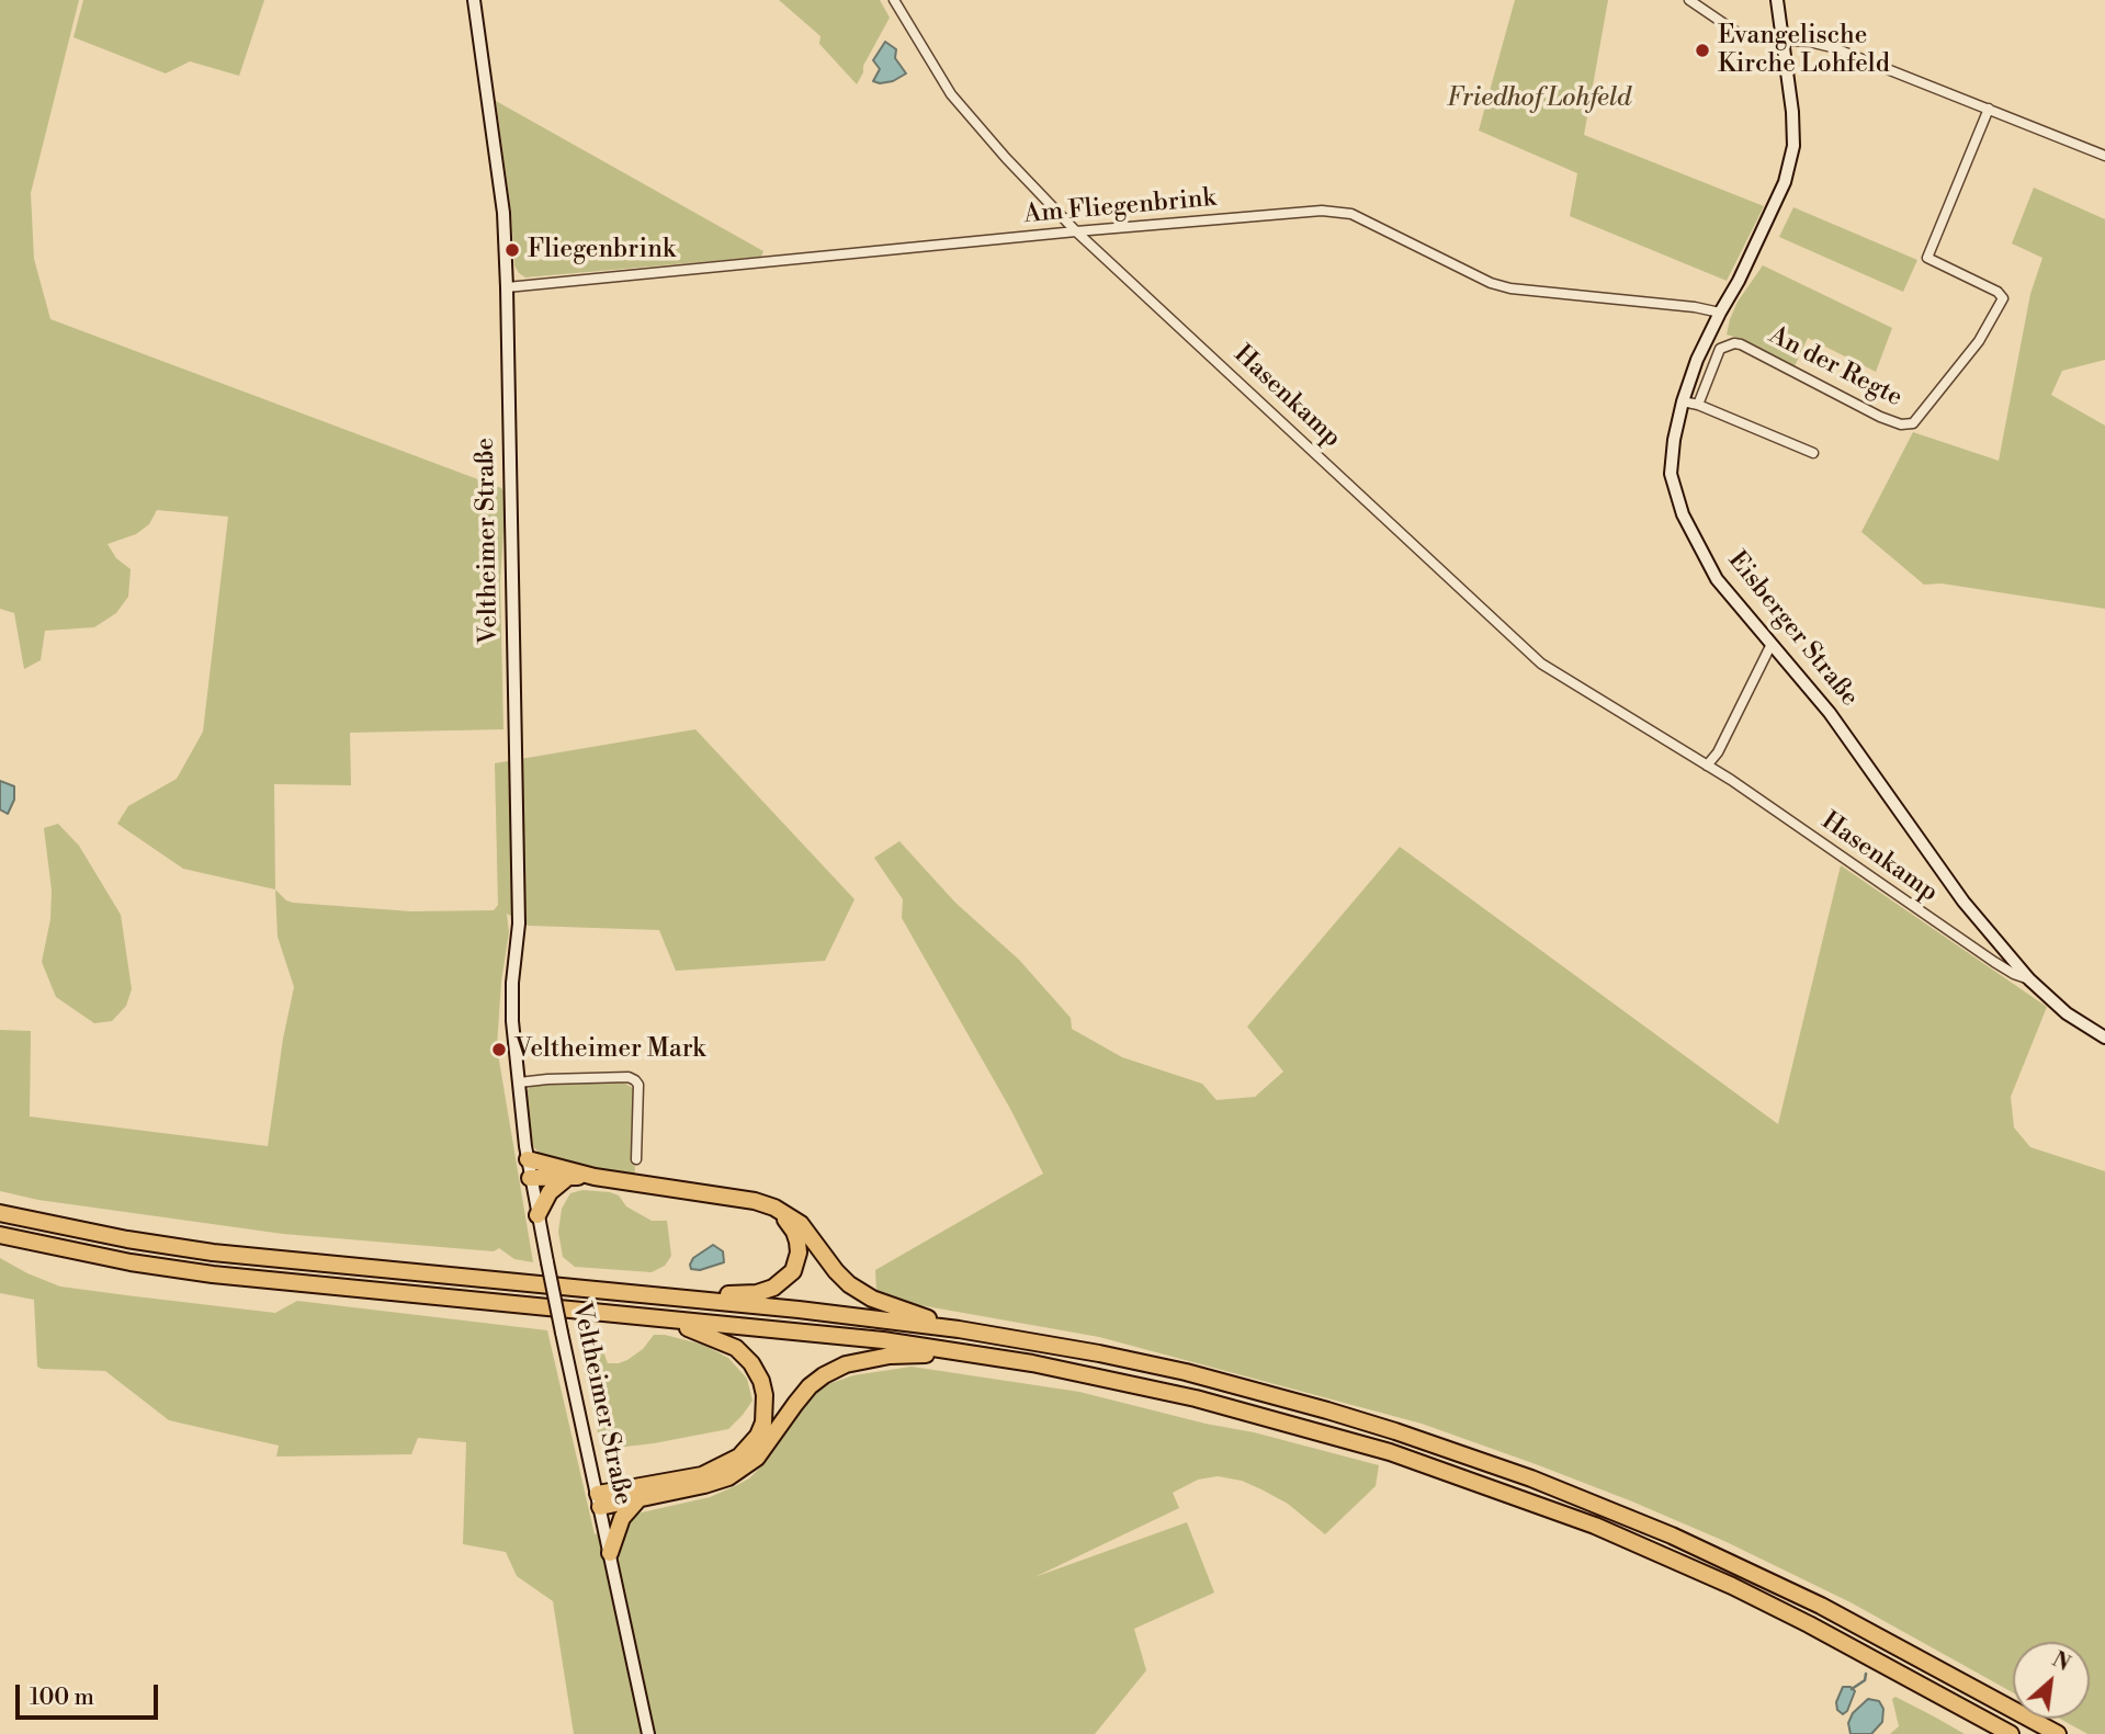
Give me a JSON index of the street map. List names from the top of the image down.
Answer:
{
  "streets": {
    "main road": ["Veltheimer Straße", "Eisberger Straße"],
    "street": ["Am Fliegenbrink", "An der Regte", "Hasenkamp"]
  },
  "crossings": [
    ["Am Fliegenbrink", "Hasenkamp"],
    ["Am Fliegenbrink", "Veltheimer Straße"],
    ["Am Fliegenbrink", "Eisberger Straße"],
    ["Hasenkamp", "Eisberger Straße"]
  ],
  "parks": ["Friedhof Lohfeld"],
  "places": ["Evangelische Kirche Lohfeld", "Fliegenbrink", "Veltheimer Mark"],
  "scale_bar": "100 m",
  "north": "top right"
}
